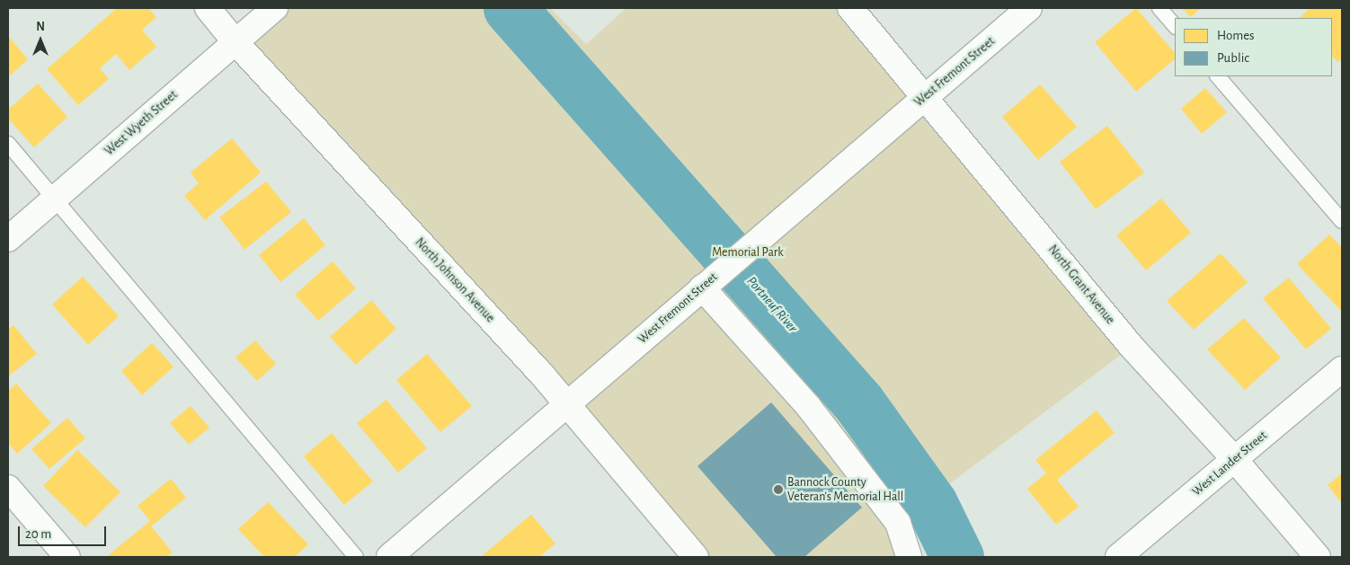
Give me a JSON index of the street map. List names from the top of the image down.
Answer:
{
  "streets": {
    "street": [
      "West Fremont Street",
      "West Wyeth Street",
      "North Johnson Avenue",
      "North Grant Avenue",
      "West Lander Street"
    ]
  },
  "crossings": [
    ["West Fremont Street", "North Johnson Avenue"],
    ["West Fremont Street", "North Grant Avenue"],
    ["West Wyeth Street", "North Johnson Avenue"],
    ["North Grant Avenue", "West Lander Street"]
  ],
  "water": ["Portneuf River"],
  "parks": ["Memorial Park"],
  "places": ["Bannock County Veteran's Memorial Hall"],
  "legend": ["Homes", "Public"],
  "scale_bar": "20 m",
  "north": "top"
}
